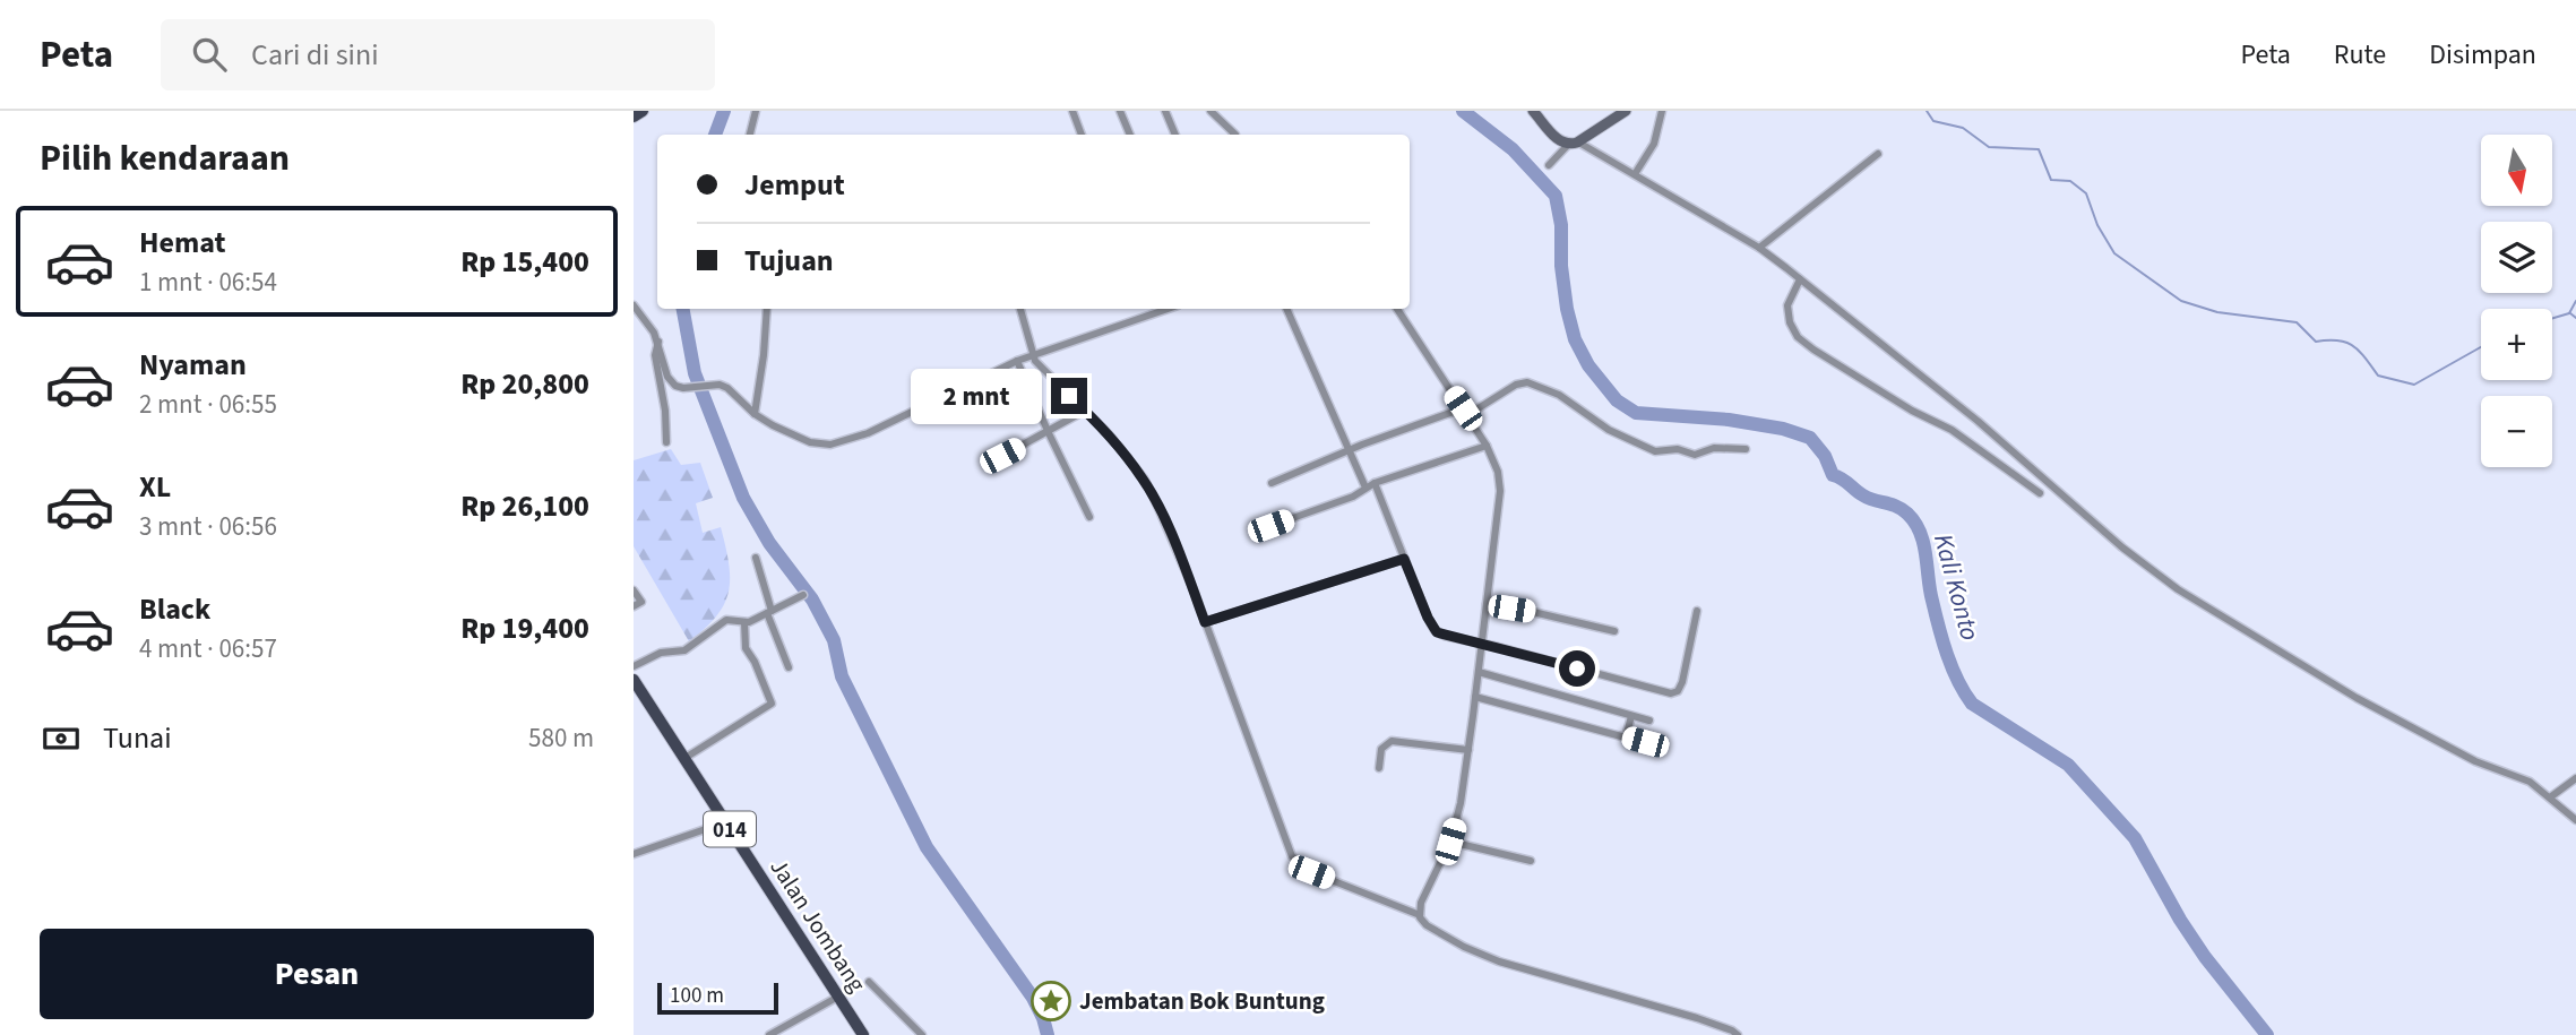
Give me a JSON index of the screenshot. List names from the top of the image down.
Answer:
{
  "streets": {
    "main road": ["014", "Jalan Jombang"]
  },
  "water": ["Kali Konto"],
  "places": {
    "place": ["Jembatan Bok Buntung"]
  },
  "scale_bar": "100 m",
  "north": "bottom",
  "page": {
    "header": "Peta",
    "search": "Cari di sini",
    "nav": ["Peta", "Rute", "Disimpan"],
    "heading": "Pilih kendaraan",
    "map_buttons": ["+", "−"],
    "banner": ["Jemput", "Tujuan"],
    "list": [
      {
        "name": "Hemat",
        "note": "1 mnt · 06:54",
        "value": "Rp 15,400"
      },
      {
        "name": "Nyaman",
        "note": "2 mnt · 06:55",
        "value": "Rp 20,800"
      },
      {
        "name": "XL",
        "note": "3 mnt · 06:56",
        "value": "Rp 26,100"
      },
      {
        "name": "Black",
        "note": "4 mnt · 06:57",
        "value": "Rp 19,400"
      }
    ],
    "bubble": "2 mnt",
    "pay": ["Tunai", "580 m"],
    "buttons": "Pesan",
    "scale": "100 m"
  }
}
